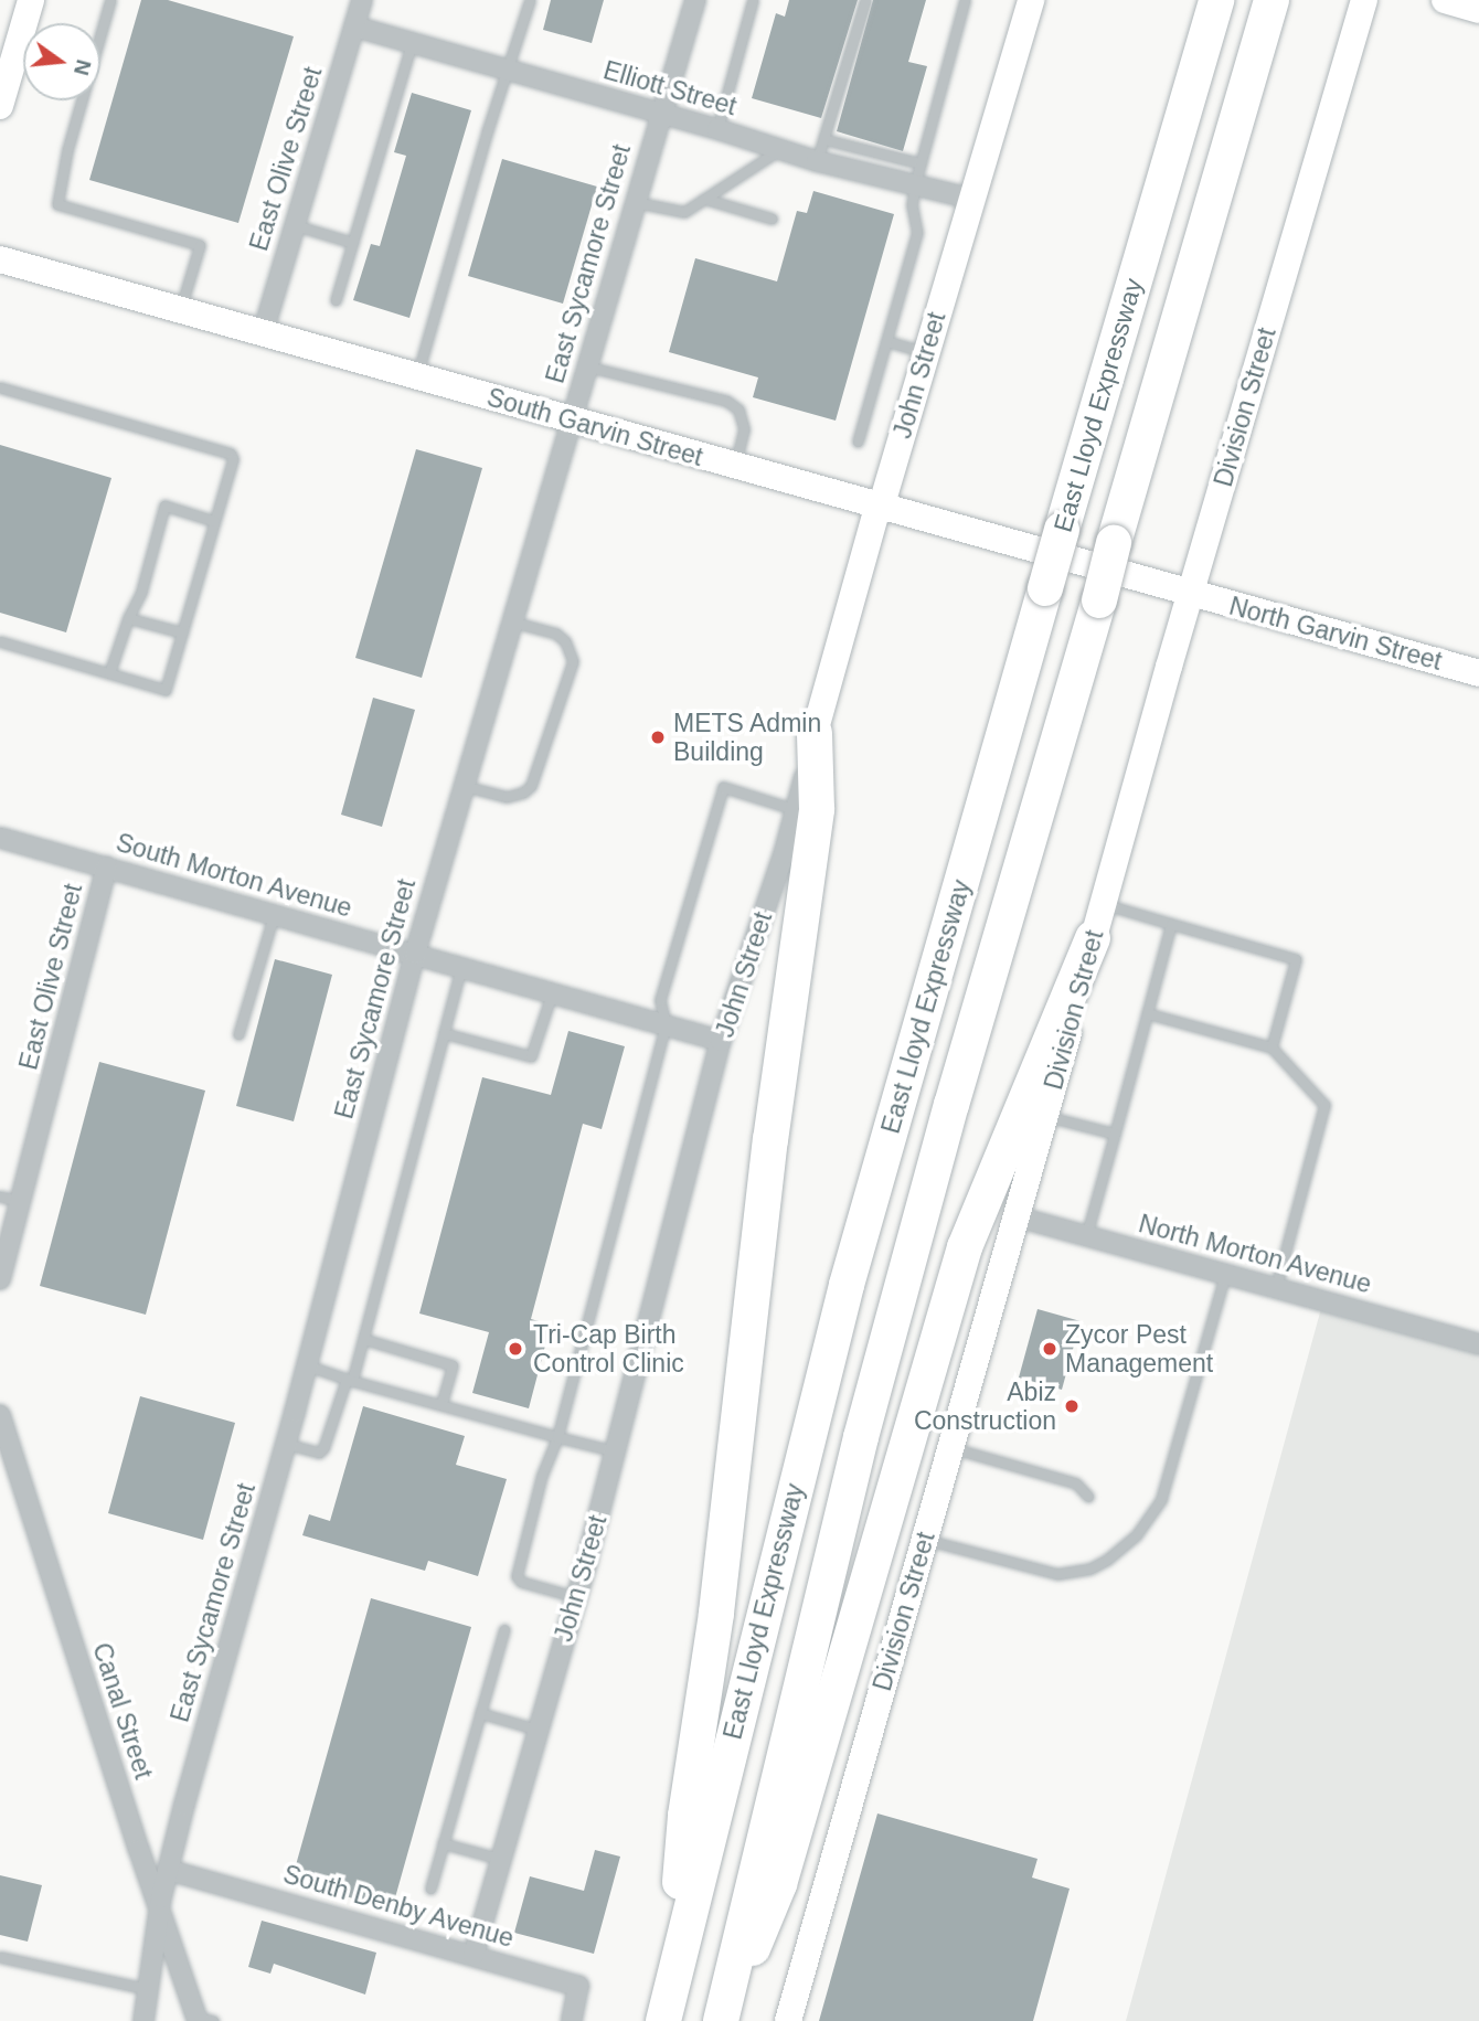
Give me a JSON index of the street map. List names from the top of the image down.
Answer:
{
  "streets": {
    "highway": ["East Lloyd Expressway"],
    "main road": [
      "John Street",
      "Division Street",
      "South Garvin Street",
      "North Garvin Street"
    ],
    "street": [
      "Elliott Street",
      "East Olive Street",
      "East Sycamore Street",
      "South Morton Avenue",
      "North Morton Avenue",
      "Canal Street",
      "South Denby Avenue"
    ]
  },
  "crossings": [
    ["Elliott Street", "East Olive Street"],
    ["Elliott Street", "East Sycamore Street"],
    ["Elliott Street", "John Street"],
    ["East Olive Street", "South Garvin Street"],
    ["East Olive Street", "South Morton Avenue"],
    ["East Sycamore Street", "South Garvin Street"],
    ["East Sycamore Street", "South Morton Avenue"],
    ["East Sycamore Street", "Canal Street"],
    ["East Sycamore Street", "South Denby Avenue"],
    ["John Street", "South Garvin Street"],
    ["John Street", "South Morton Avenue"],
    ["John Street", "South Denby Avenue"],
    ["Division Street", "South Garvin Street"],
    ["Division Street", "North Garvin Street"],
    ["Division Street", "North Morton Avenue"],
    ["South Garvin Street", "North Garvin Street"]
  ],
  "places": [
    "METS Admin Building",
    "Tri-Cap Birth Control Clinic",
    "Zycor Pest Management",
    "Abiz Construction"
  ],
  "north": "right"
}
